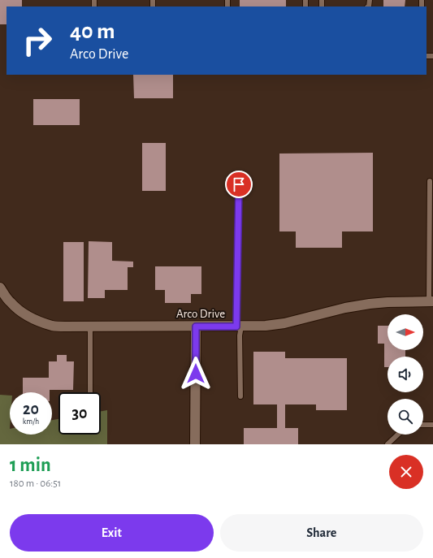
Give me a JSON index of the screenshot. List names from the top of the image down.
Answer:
{
  "streets": {
    "street": ["Arco Drive"]
  },
  "north": "right",
  "page": {
    "turn": ["40 m", "Arco Drive"],
    "speed": "20 km/h",
    "limit": "30",
    "heading": ["1 min", "180 m · 06:51"],
    "buttons": ["Exit", "Share"]
  }
}
